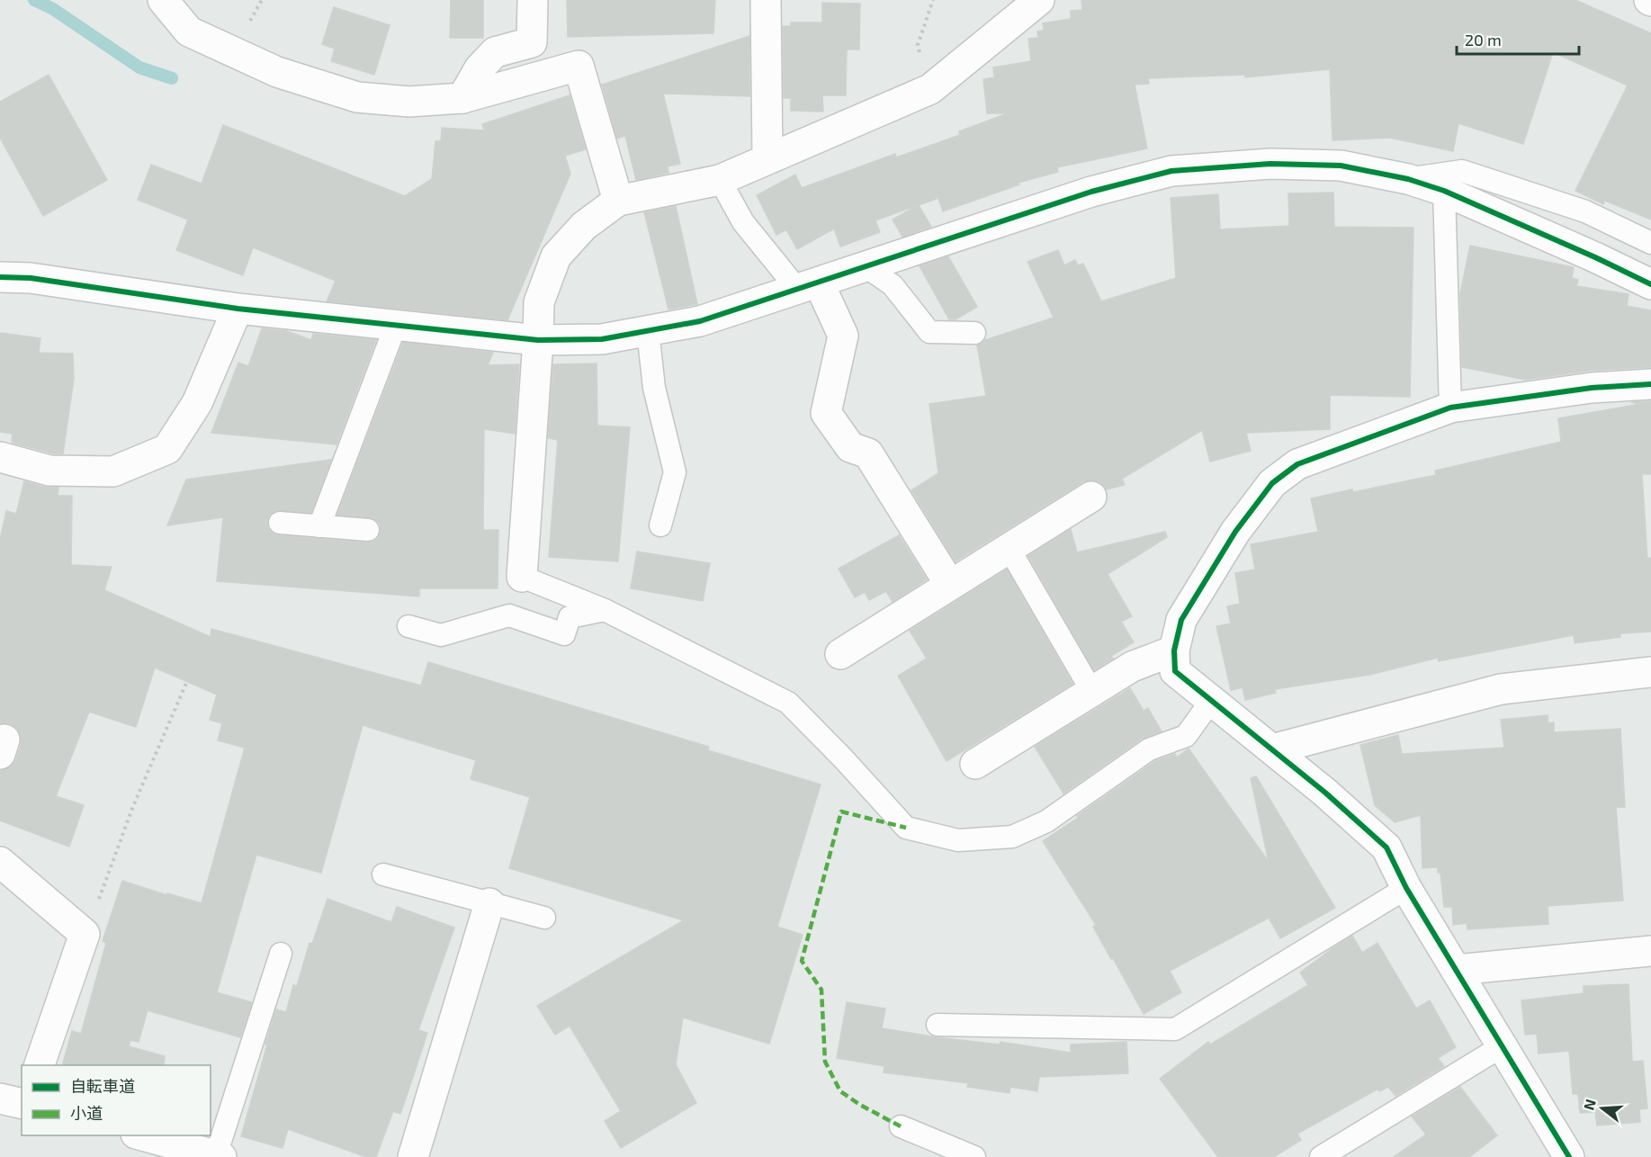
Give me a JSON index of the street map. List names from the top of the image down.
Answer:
{
  "legend": ["自転車道", "小道"],
  "scale_bar": "20 m",
  "north": "left"
}
